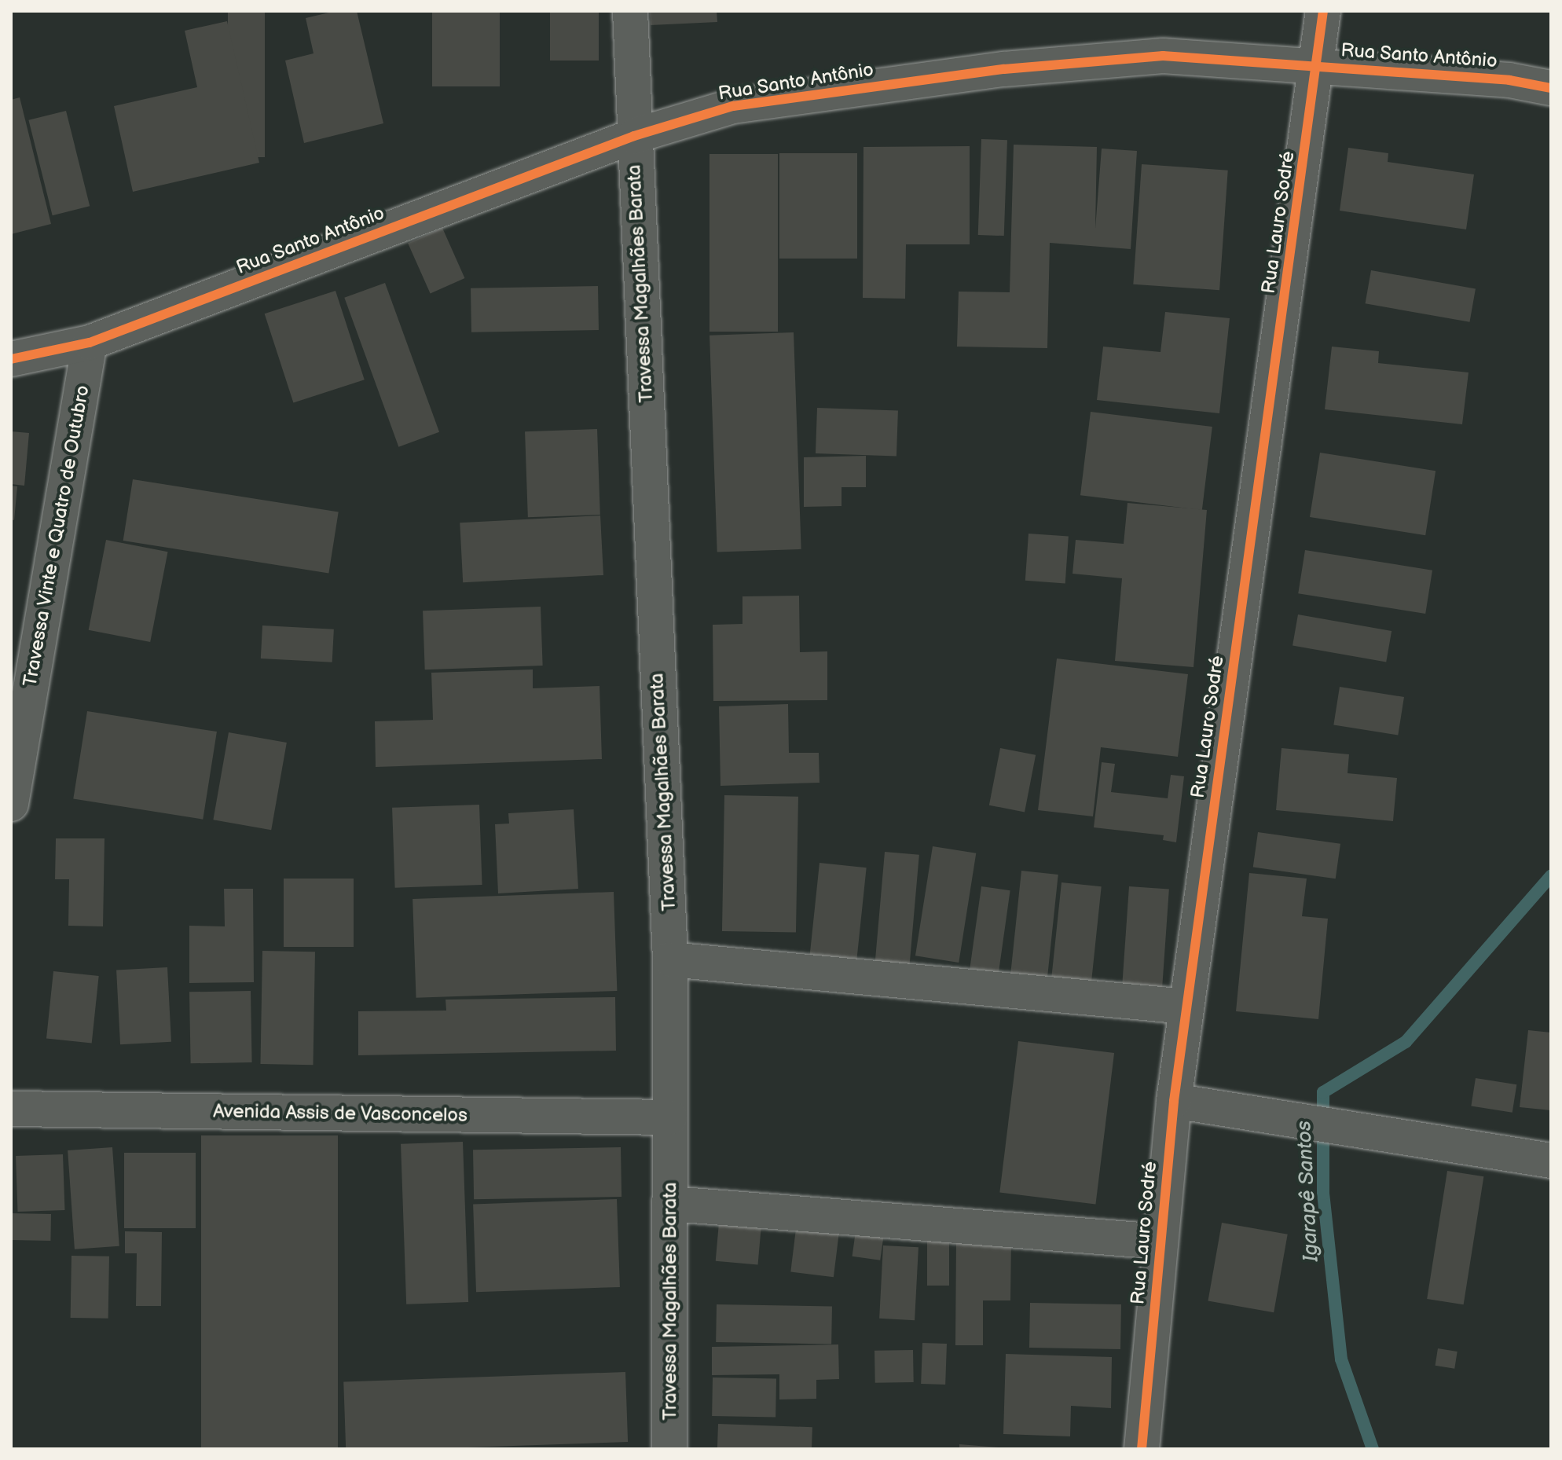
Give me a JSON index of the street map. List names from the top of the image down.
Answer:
{
  "streets": {
    "street": [
      "Rua Santo Antônio",
      "Rua Lauro Sodré",
      "Travessa Magalhães Barata",
      "Travessa Vinte e Quatro de Outubro",
      "Avenida Assis de Vasconcelos"
    ]
  },
  "crossings": [
    ["Rua Santo Antônio", "Rua Lauro Sodré"],
    ["Rua Santo Antônio", "Travessa Magalhães Barata"],
    ["Rua Santo Antônio", "Travessa Vinte e Quatro de Outubro"],
    ["Travessa Magalhães Barata", "Avenida Assis de Vasconcelos"]
  ],
  "water": ["Igarapê Santos"]
}
